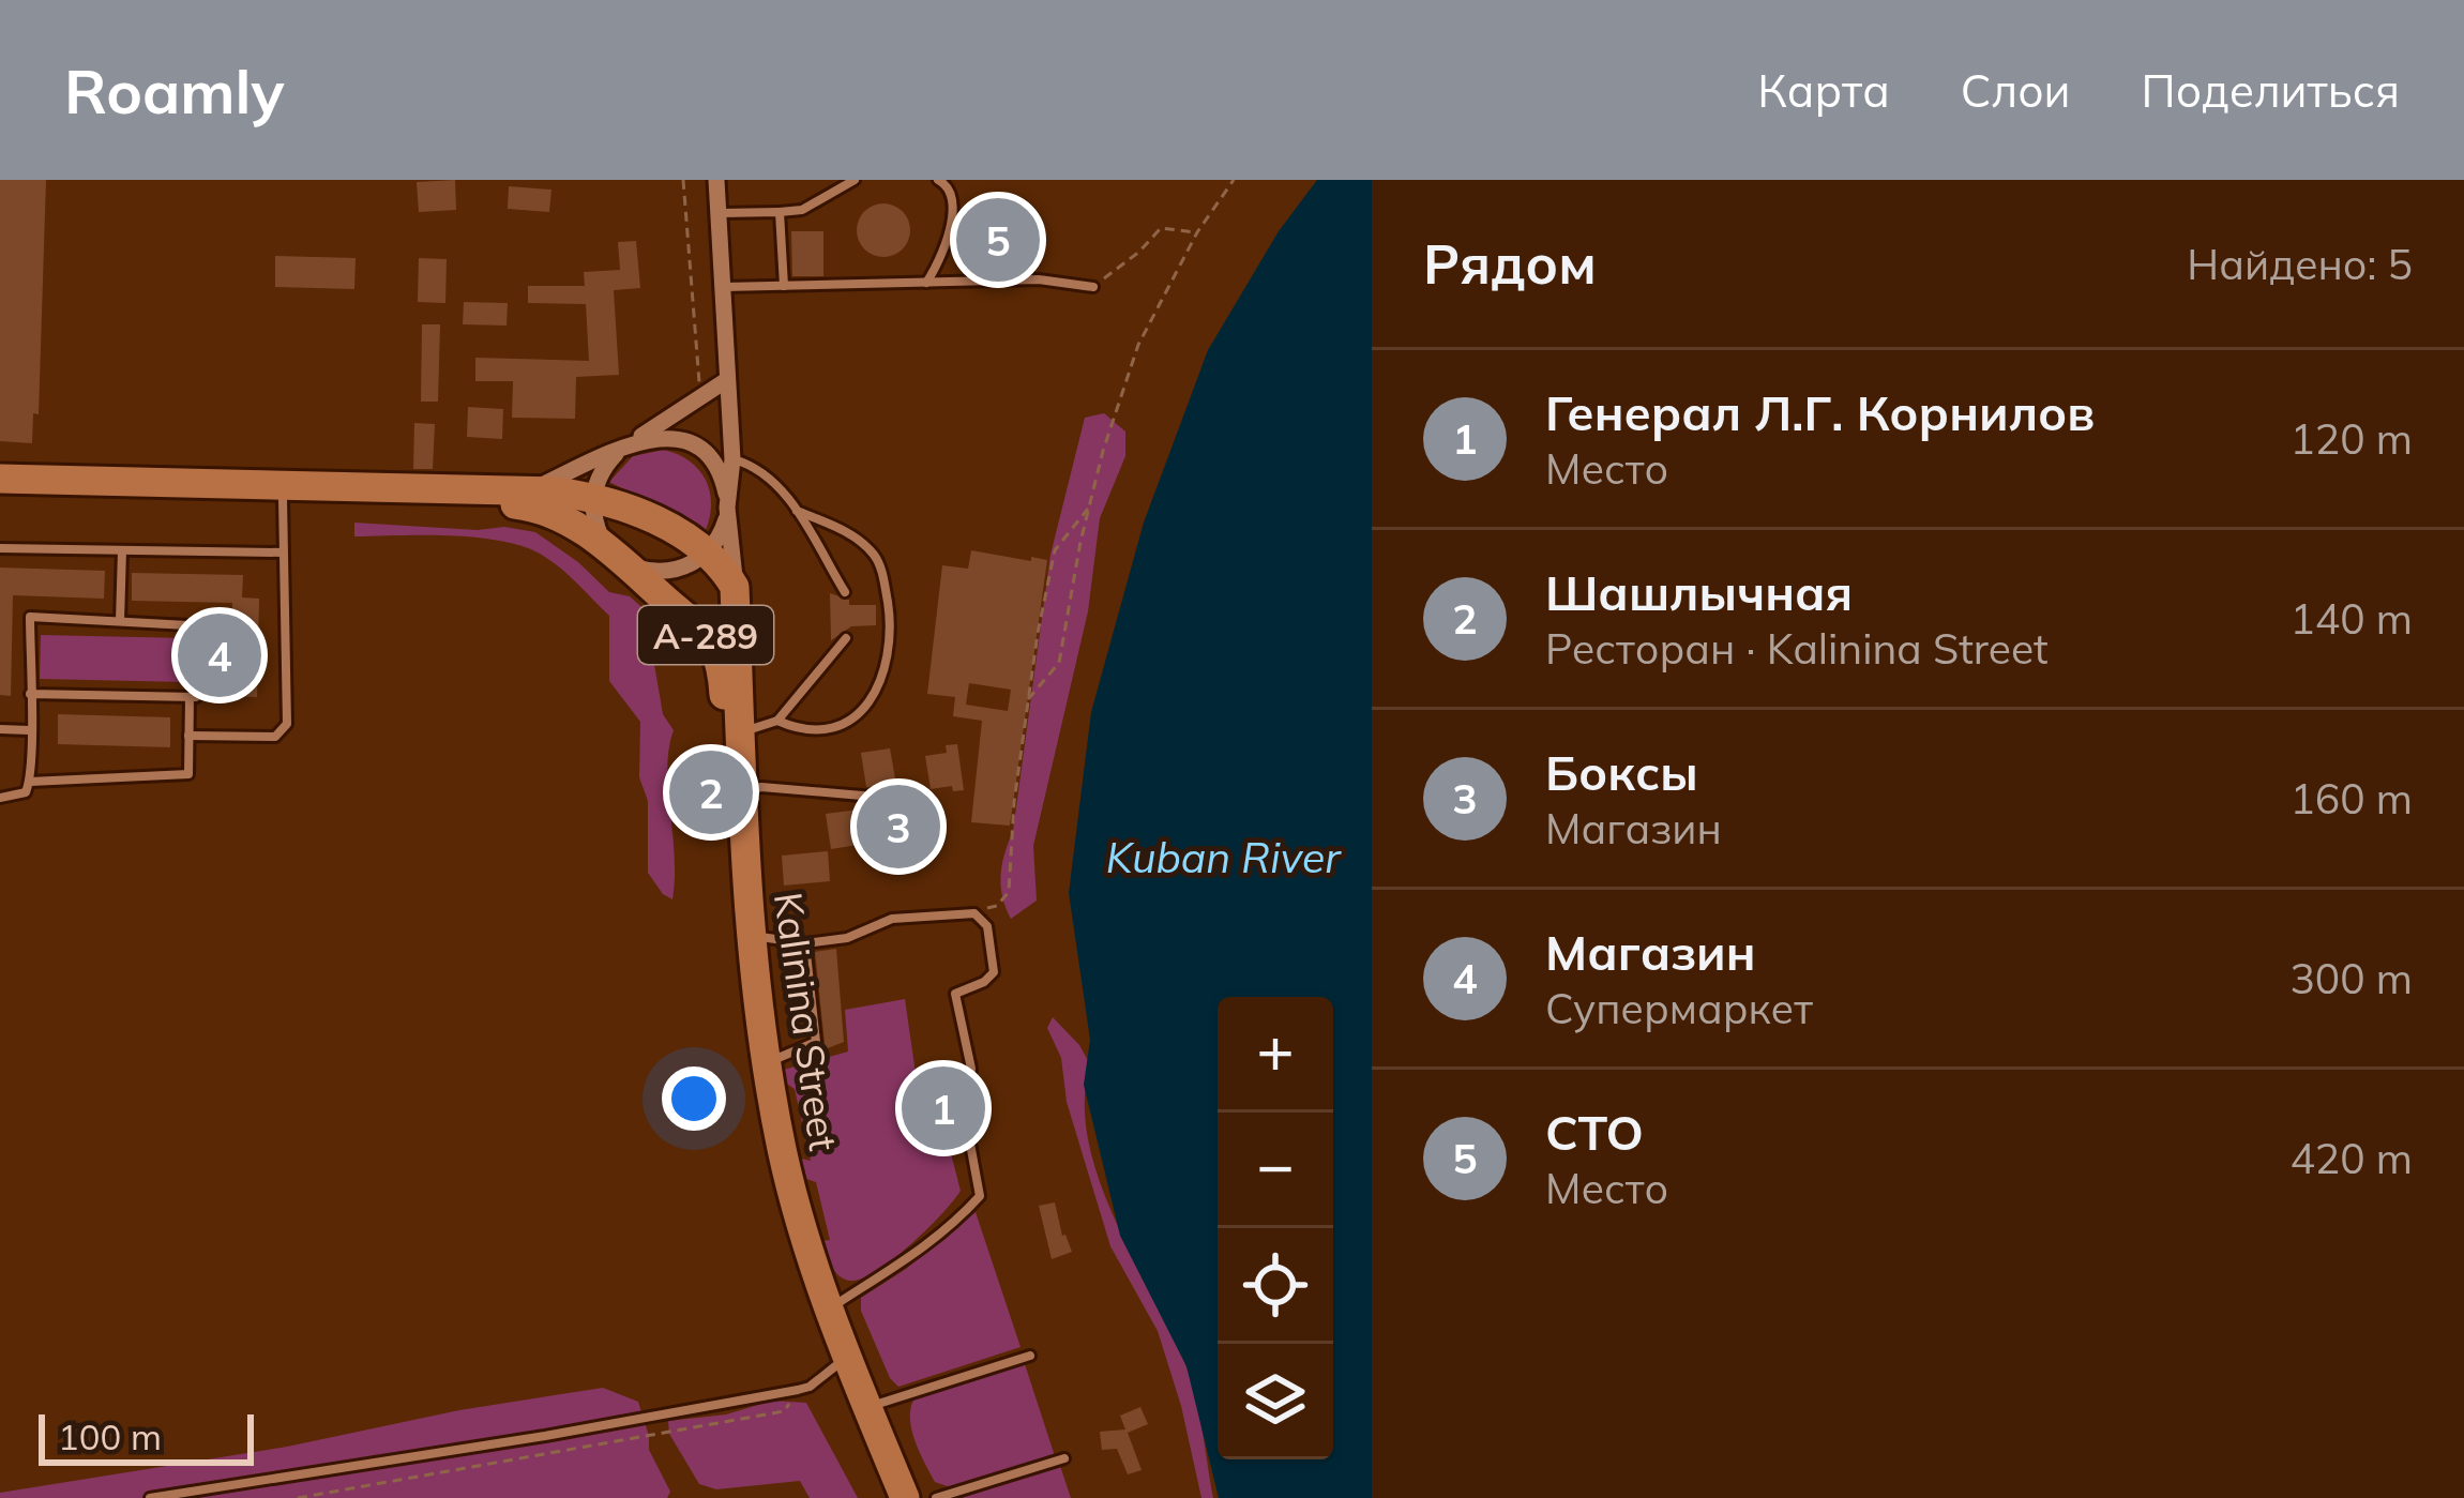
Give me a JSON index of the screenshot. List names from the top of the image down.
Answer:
{
  "streets": {
    "highway": ["А-289", "Kalinina Street"]
  },
  "crossings": [
    ["А-289", "Kalinina Street"]
  ],
  "water": ["Kuban River"],
  "scale_bar": "100 m",
  "page": {
    "header": "Roamly",
    "nav": ["Карта", "Слои", "Поделиться"],
    "heading": ["Рядом", "Найдено: 5"],
    "pins": [
      "5",
      "4",
      "2",
      "3",
      "1"
    ],
    "list": [
      {
        "mark": "1",
        "name": "Генерал Л.Г. Корнилов",
        "note": "Место",
        "value": "120 m"
      },
      {
        "mark": "2",
        "name": "Шашлычная",
        "note": "Ресторан · Kalinina Street",
        "value": "140 m"
      },
      {
        "mark": "3",
        "name": "Боксы",
        "note": "Магазин",
        "value": "160 m"
      },
      {
        "mark": "4",
        "name": "Магазин",
        "note": "Супермаркет",
        "value": "300 m"
      },
      {
        "mark": "5",
        "name": "СТО",
        "note": "Место",
        "value": "420 m"
      }
    ],
    "map_buttons": ["+", "−"],
    "scale": "100 m"
  }
}
